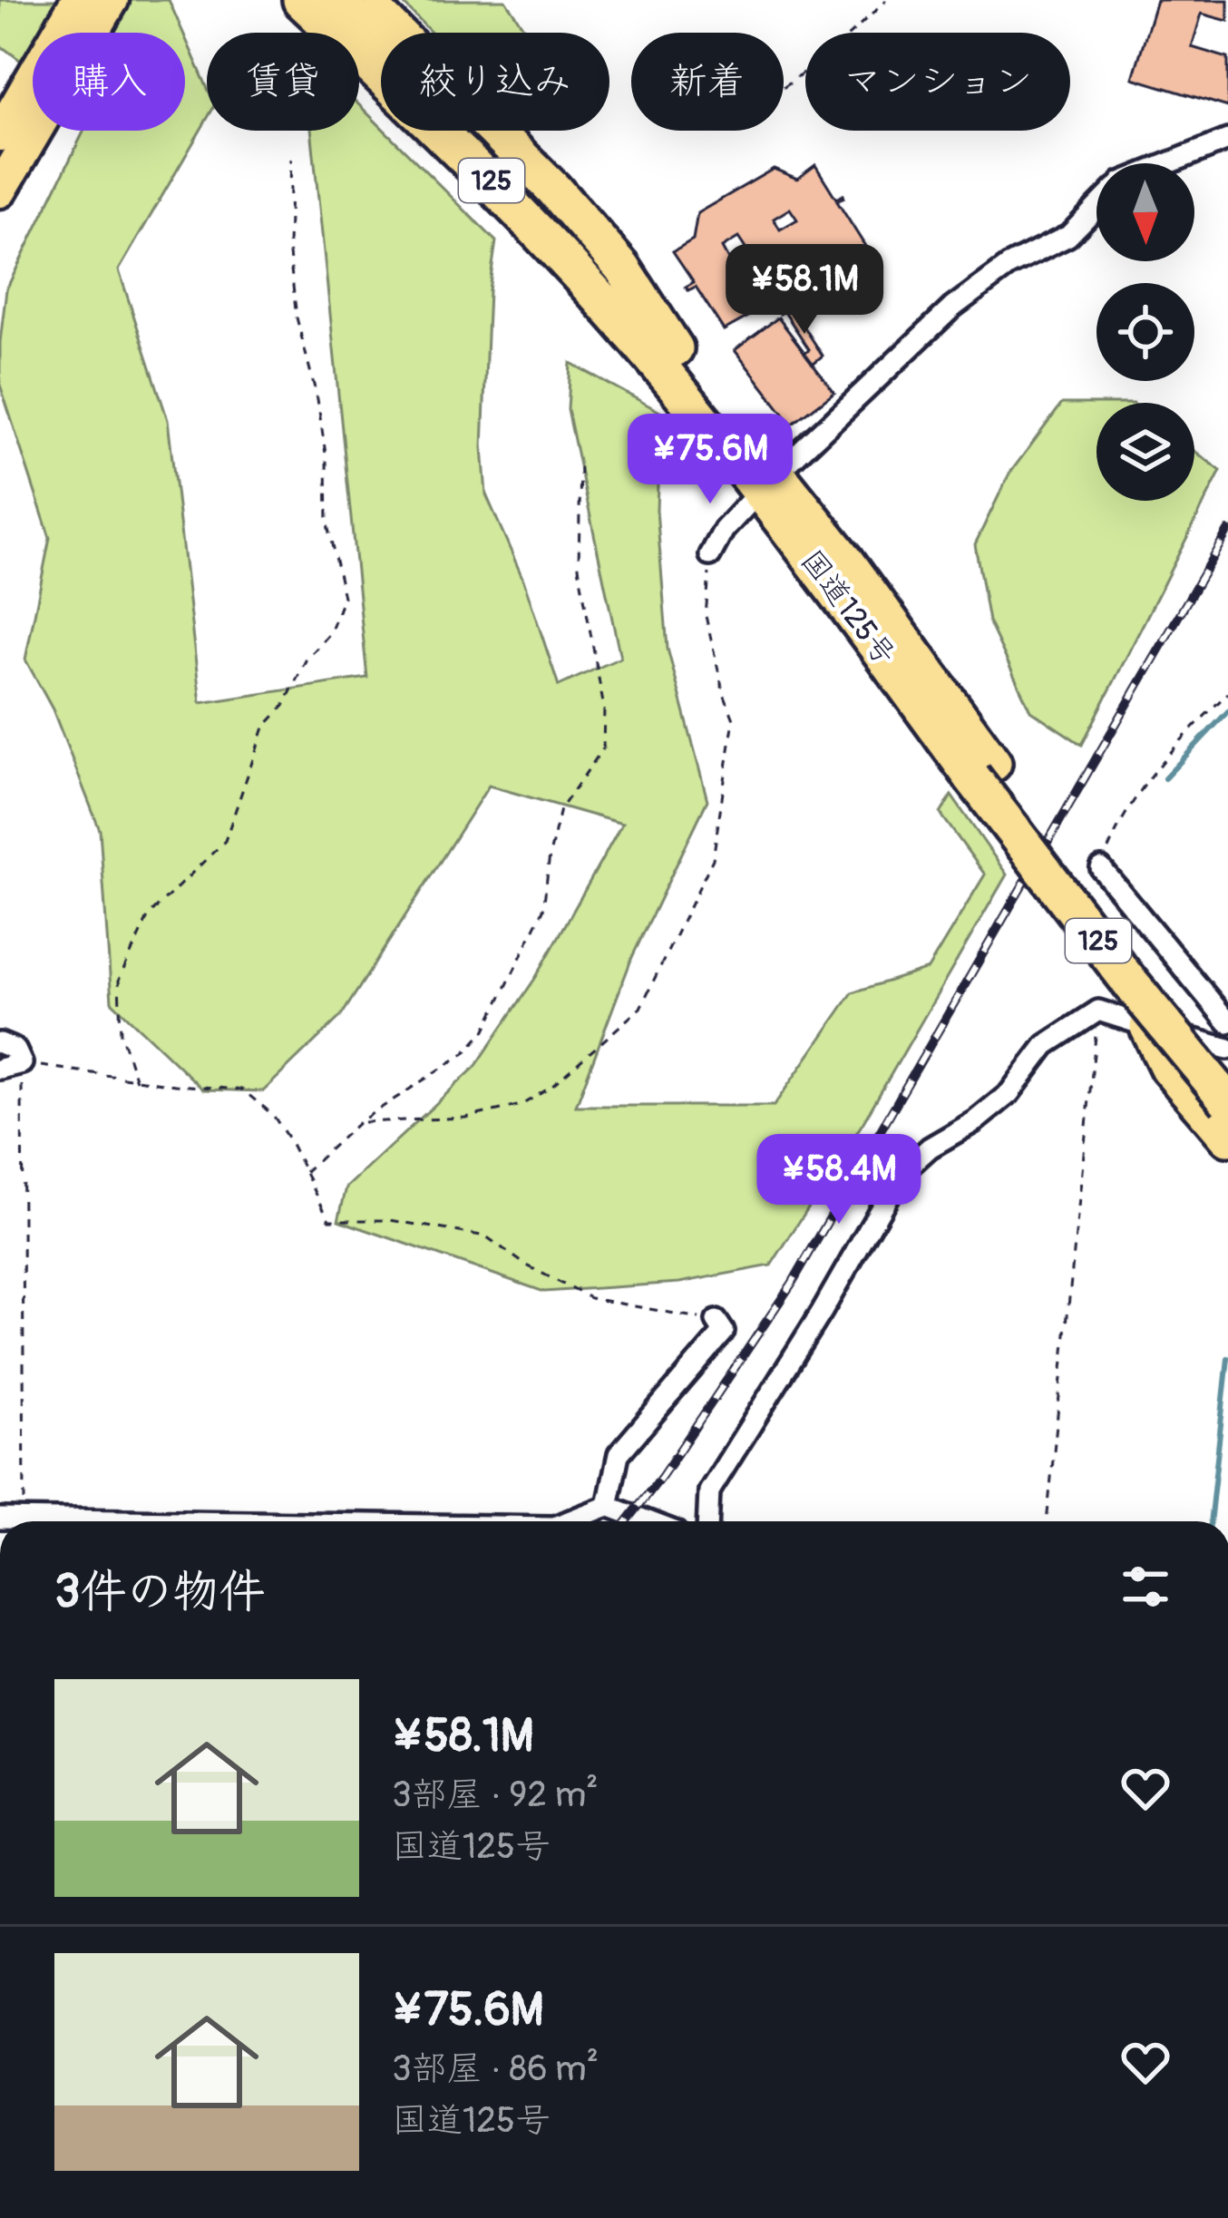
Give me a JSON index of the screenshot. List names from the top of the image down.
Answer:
{
  "streets": {
    "highway": ["125", "国道125号"]
  },
  "north": "bottom",
  "page": {
    "chip": [
      "購入",
      "賃貸",
      "絞り込み",
      "新着",
      "マンション"
    ],
    "price": ["¥58.1M", "¥75.6M", "¥58.4M"],
    "heading": "3件の物件",
    "list": [
      {
        "name": "¥58.1M",
        "note": "3部屋 · 92 m² · 国道125号"
      },
      {
        "name": "¥75.6M",
        "note": "3部屋 · 86 m² · 国道125号"
      }
    ]
  }
}
